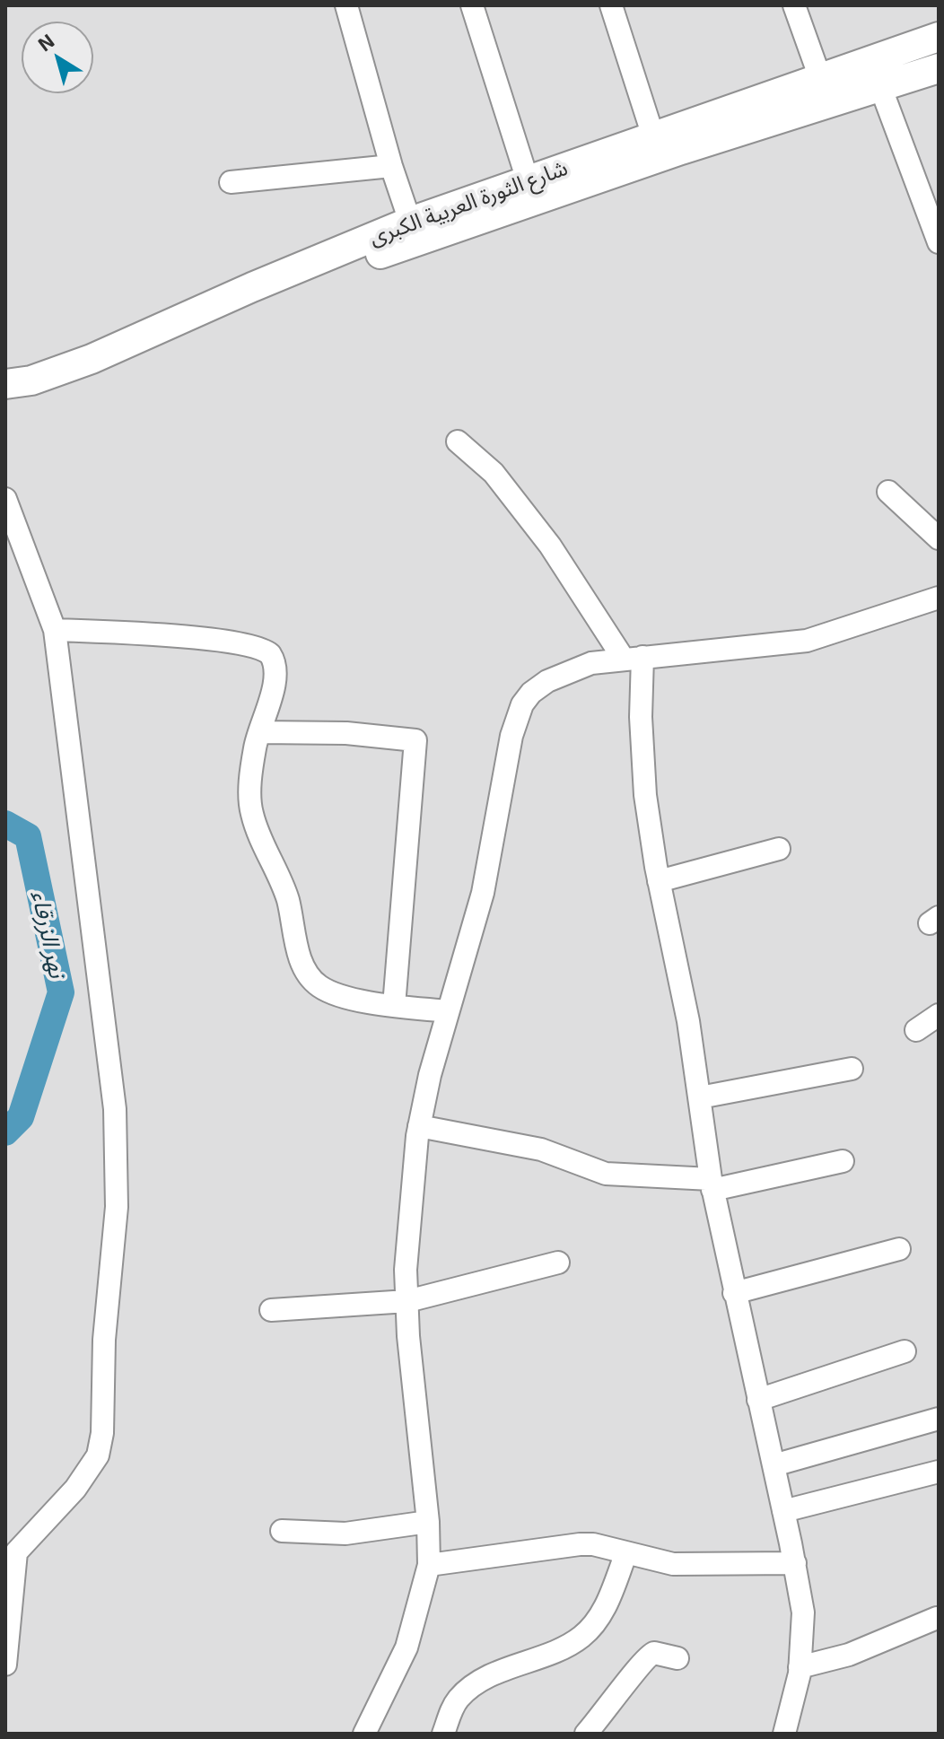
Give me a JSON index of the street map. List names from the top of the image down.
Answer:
{
  "streets": {
    "main road": ["شارع الثورة العربية الكبرى"]
  },
  "water": ["نهر الزرقاء"],
  "north": "top left"
}
